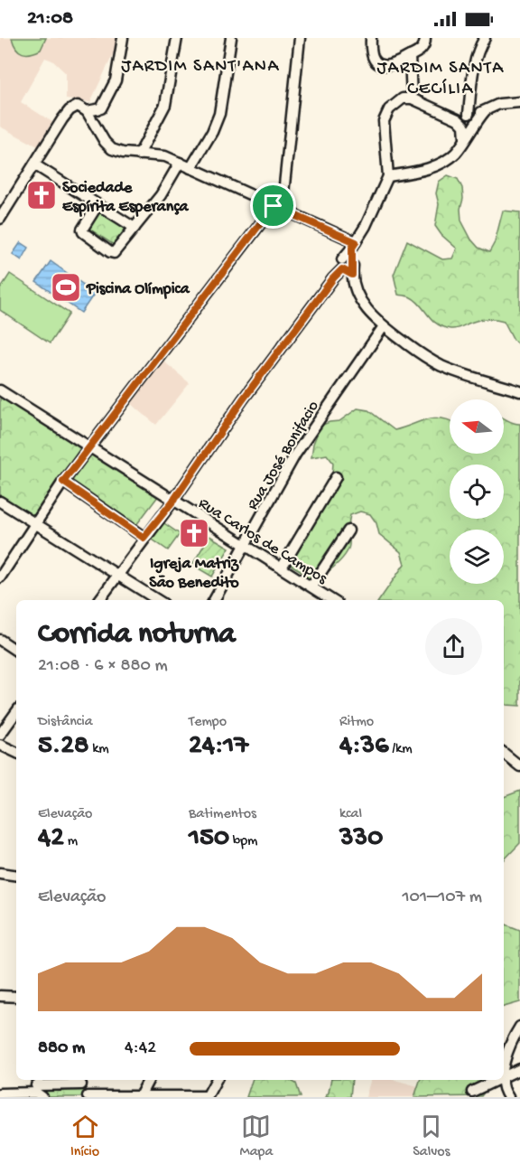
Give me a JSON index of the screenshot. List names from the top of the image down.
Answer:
{
  "streets": {
    "street": ["Rua José Bonifacio", "Rua Carlos de Campos"]
  },
  "crossings": [
    ["Rua José Bonifacio", "Rua Carlos de Campos"]
  ],
  "districts": ["JARDIM SANT'ANA", "JARDIM SANTA CECÍLIA"],
  "places": {
    "church": ["Sociedade Espírita Esperança", "Igreja Matriz São Benedito"],
    "sports": ["Piscina Olímpica"]
  },
  "north": "left",
  "page": {
    "status": "21:08",
    "heading": ["Corrida noturna", "21:08 · 6 × 880 m"],
    "stats": [
      ["Distância", "5.28 km"],
      ["Tempo", "24:17"],
      ["Ritmo", "4:36 /km"],
      ["Elevação", "42 m"],
      ["Batimentos", "150 bpm"],
      ["kcal", "330"]
    ],
    "chart": ["Elevação", "101–107 m"],
    "list": [
      {
        "name": "880 m",
        "note": "4:42"
      }
    ],
    "tabs": ["Início", "Mapa", "Salvos"]
  }
}
